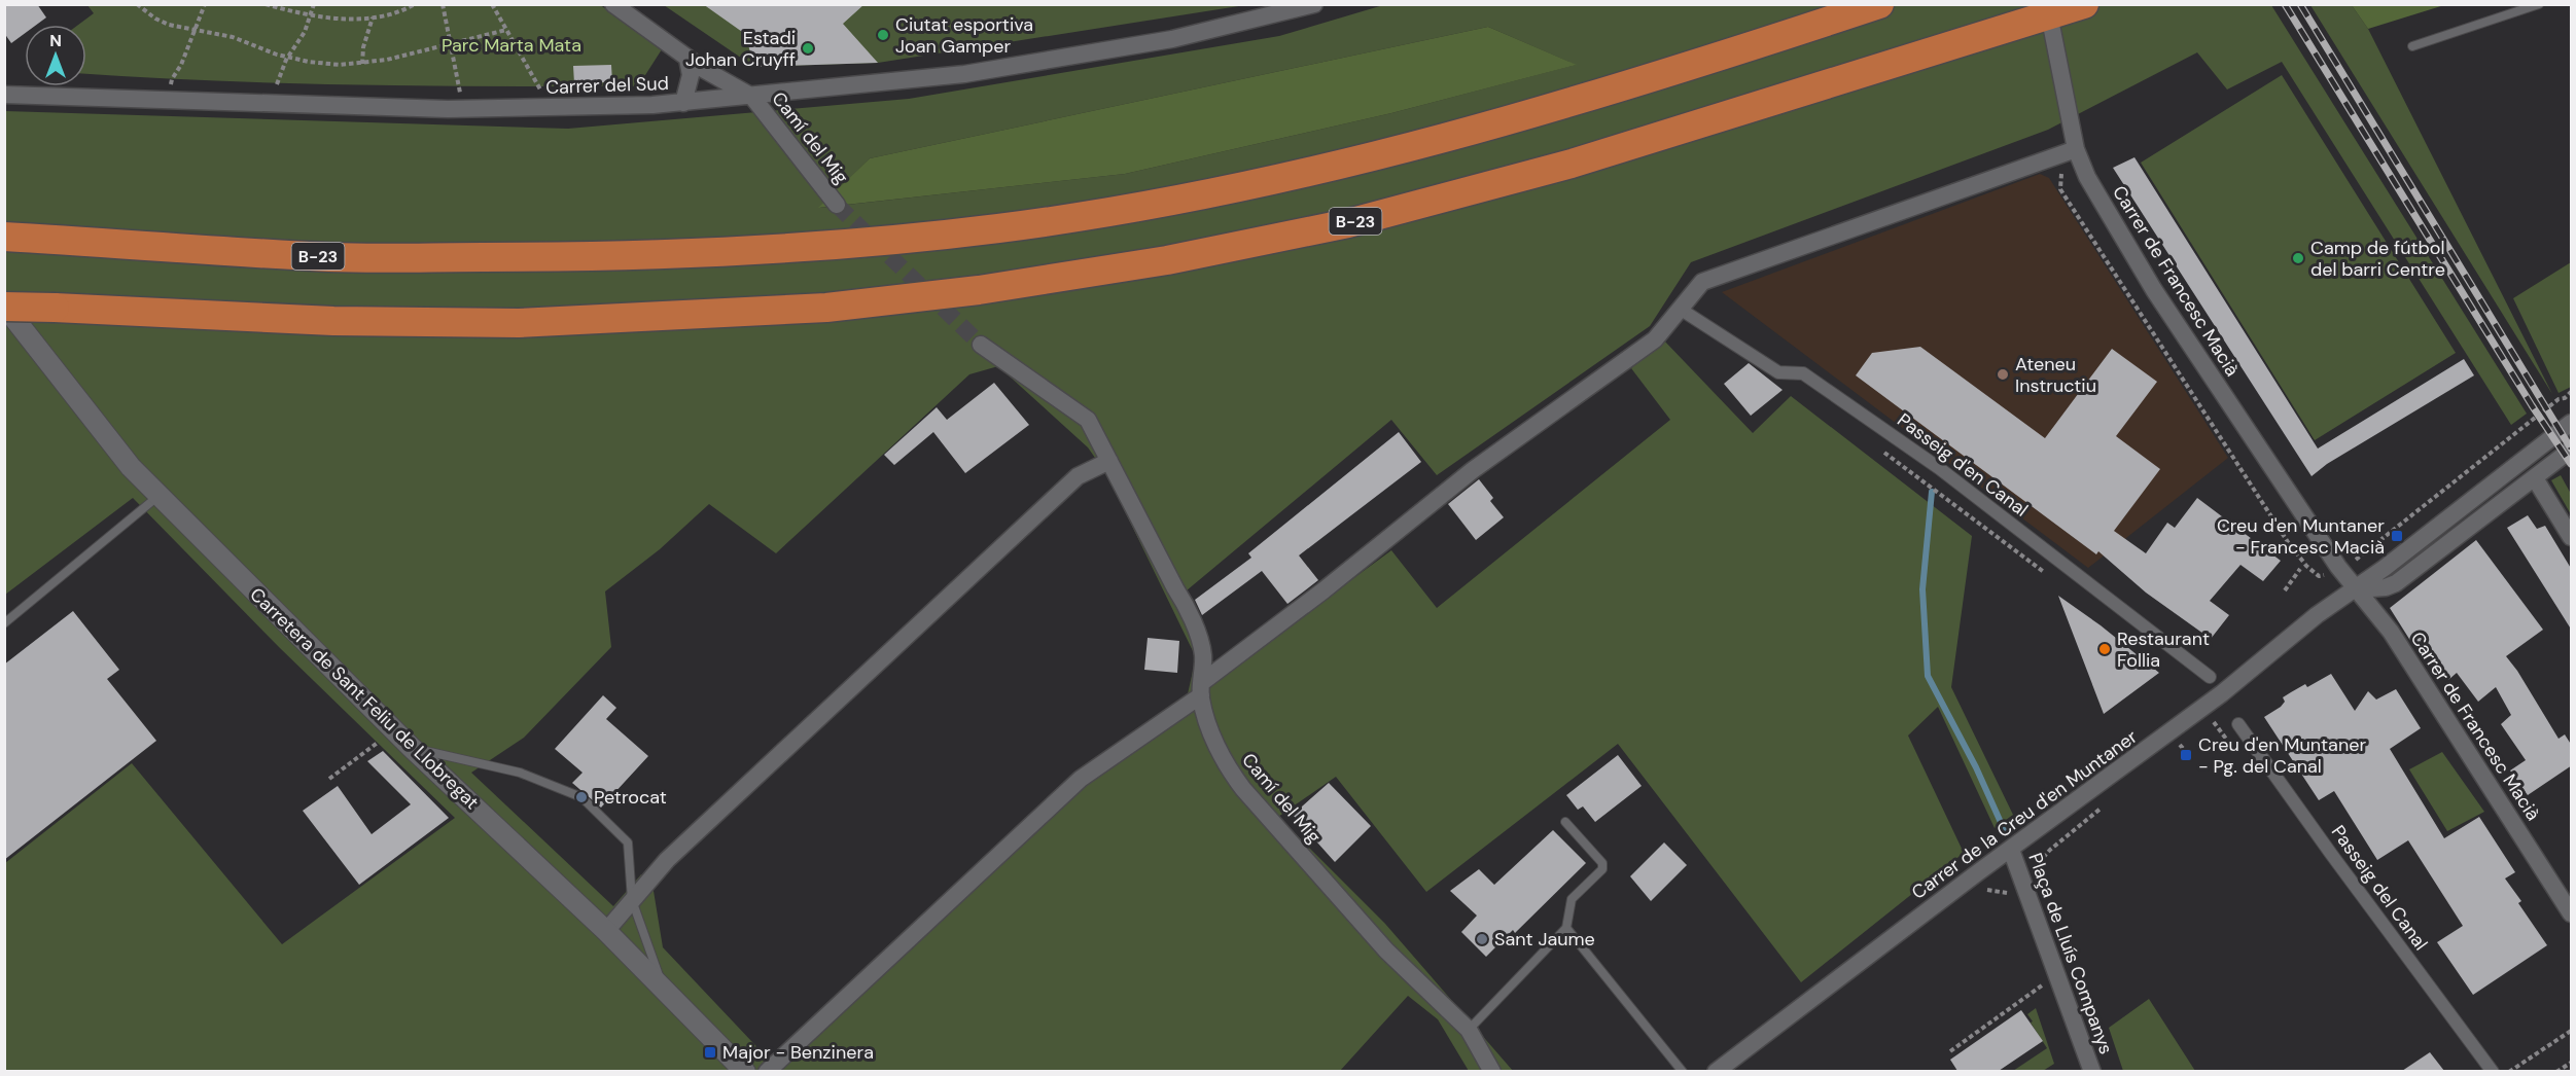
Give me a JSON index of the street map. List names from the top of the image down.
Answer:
{
  "streets": {
    "highway": ["B-23"],
    "street": [
      "Carrer del Sud",
      "Camí del Mig",
      "Carrer de Francesc Macià",
      "Passeig d'en Canal",
      "Carretera de Sant Feliu de Llobregat",
      "Carrer de la Creu d'en Muntaner",
      "Passeig del Canal",
      "Plaça de Lluís Companys"
    ]
  },
  "crossings": [
    ["Carrer del Sud", "Camí del Mig"],
    ["B-23", "Carretera de Sant Feliu de Llobregat"],
    ["Carrer de Francesc Macià", "Carrer de la Creu d'en Muntaner"],
    ["Carrer de la Creu d'en Muntaner", "Plaça de Lluís Companys"]
  ],
  "parks": ["Parc Marta Mata"],
  "places": {
    "other": [
      "Ciutat esportiva Joan Gamper",
      "Estadi Johan Cruyff",
      "Camp de fútbol del barri Centre",
      "Ateneu Instructiu",
      "Restaurant Follia",
      "Petrocat",
      "Sant Jaume"
    ],
    "transit": ["Creu d'en Muntaner - Francesc Macià", "Creu d'en Muntaner - Pg. del Canal", "Major - Benzinera"]
  },
  "north": "top"
}
